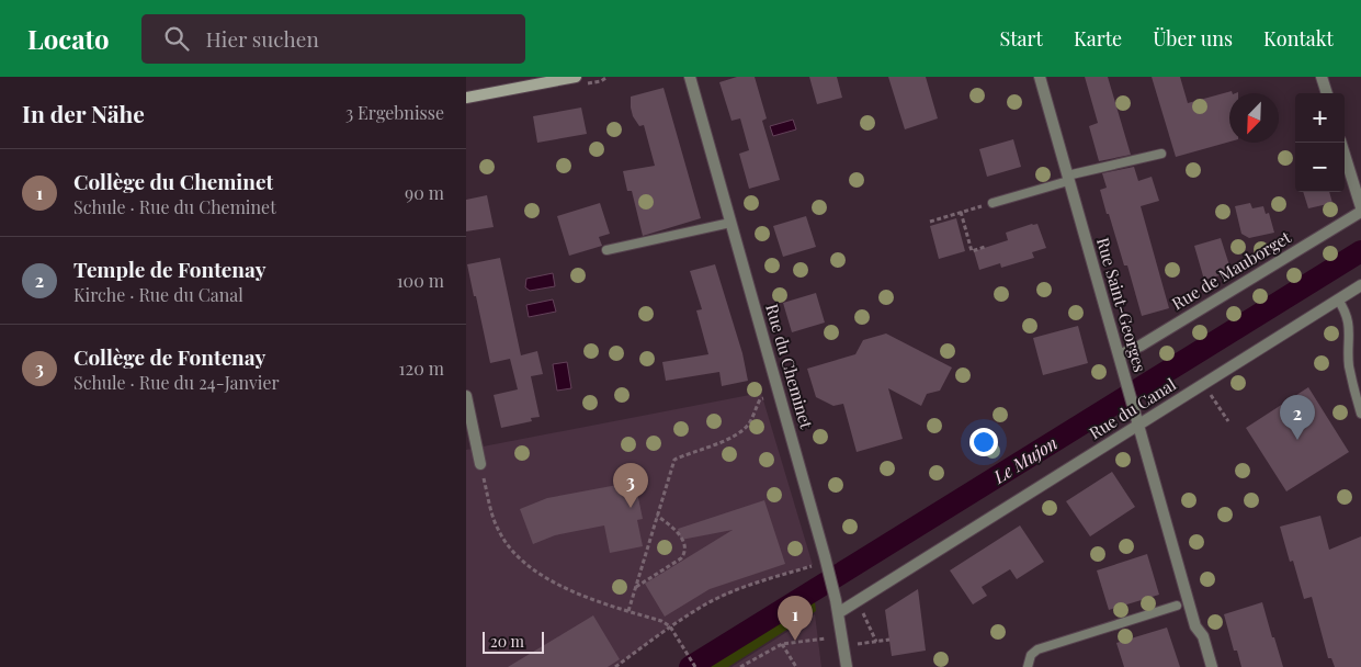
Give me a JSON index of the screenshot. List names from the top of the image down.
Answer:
{
  "streets": {
    "street": [
      "Rue de Mauborget",
      "Rue Saint-Georges",
      "Rue du Cheminet",
      "Rue du Canal"
    ]
  },
  "crossings": [
    ["Rue de Mauborget", "Rue Saint-Georges"],
    ["Rue Saint-Georges", "Rue du Canal"],
    ["Rue du Cheminet", "Rue du Canal"]
  ],
  "water": ["Le Mujon"],
  "scale_bar": "20 m",
  "north": "bottom left",
  "page": {
    "header": "Locato",
    "search": "Hier suchen",
    "nav": [
      "Start",
      "Karte",
      "Über uns",
      "Kontakt"
    ],
    "heading": ["In der Nähe", "3 Ergebnisse"],
    "map_buttons": ["+", "−"],
    "list": [
      {
        "mark": "1",
        "name": "Collège du Cheminet",
        "note": "Schule · Rue du Cheminet",
        "value": "90 m"
      },
      {
        "mark": "2",
        "name": "Temple de Fontenay",
        "note": "Kirche · Rue du Canal",
        "value": "100 m"
      },
      {
        "mark": "3",
        "name": "Collège de Fontenay",
        "note": "Schule · Rue du 24-Janvier",
        "value": "120 m"
      }
    ],
    "pins": ["2", "3", "1"],
    "scale": "20 m"
  }
}
